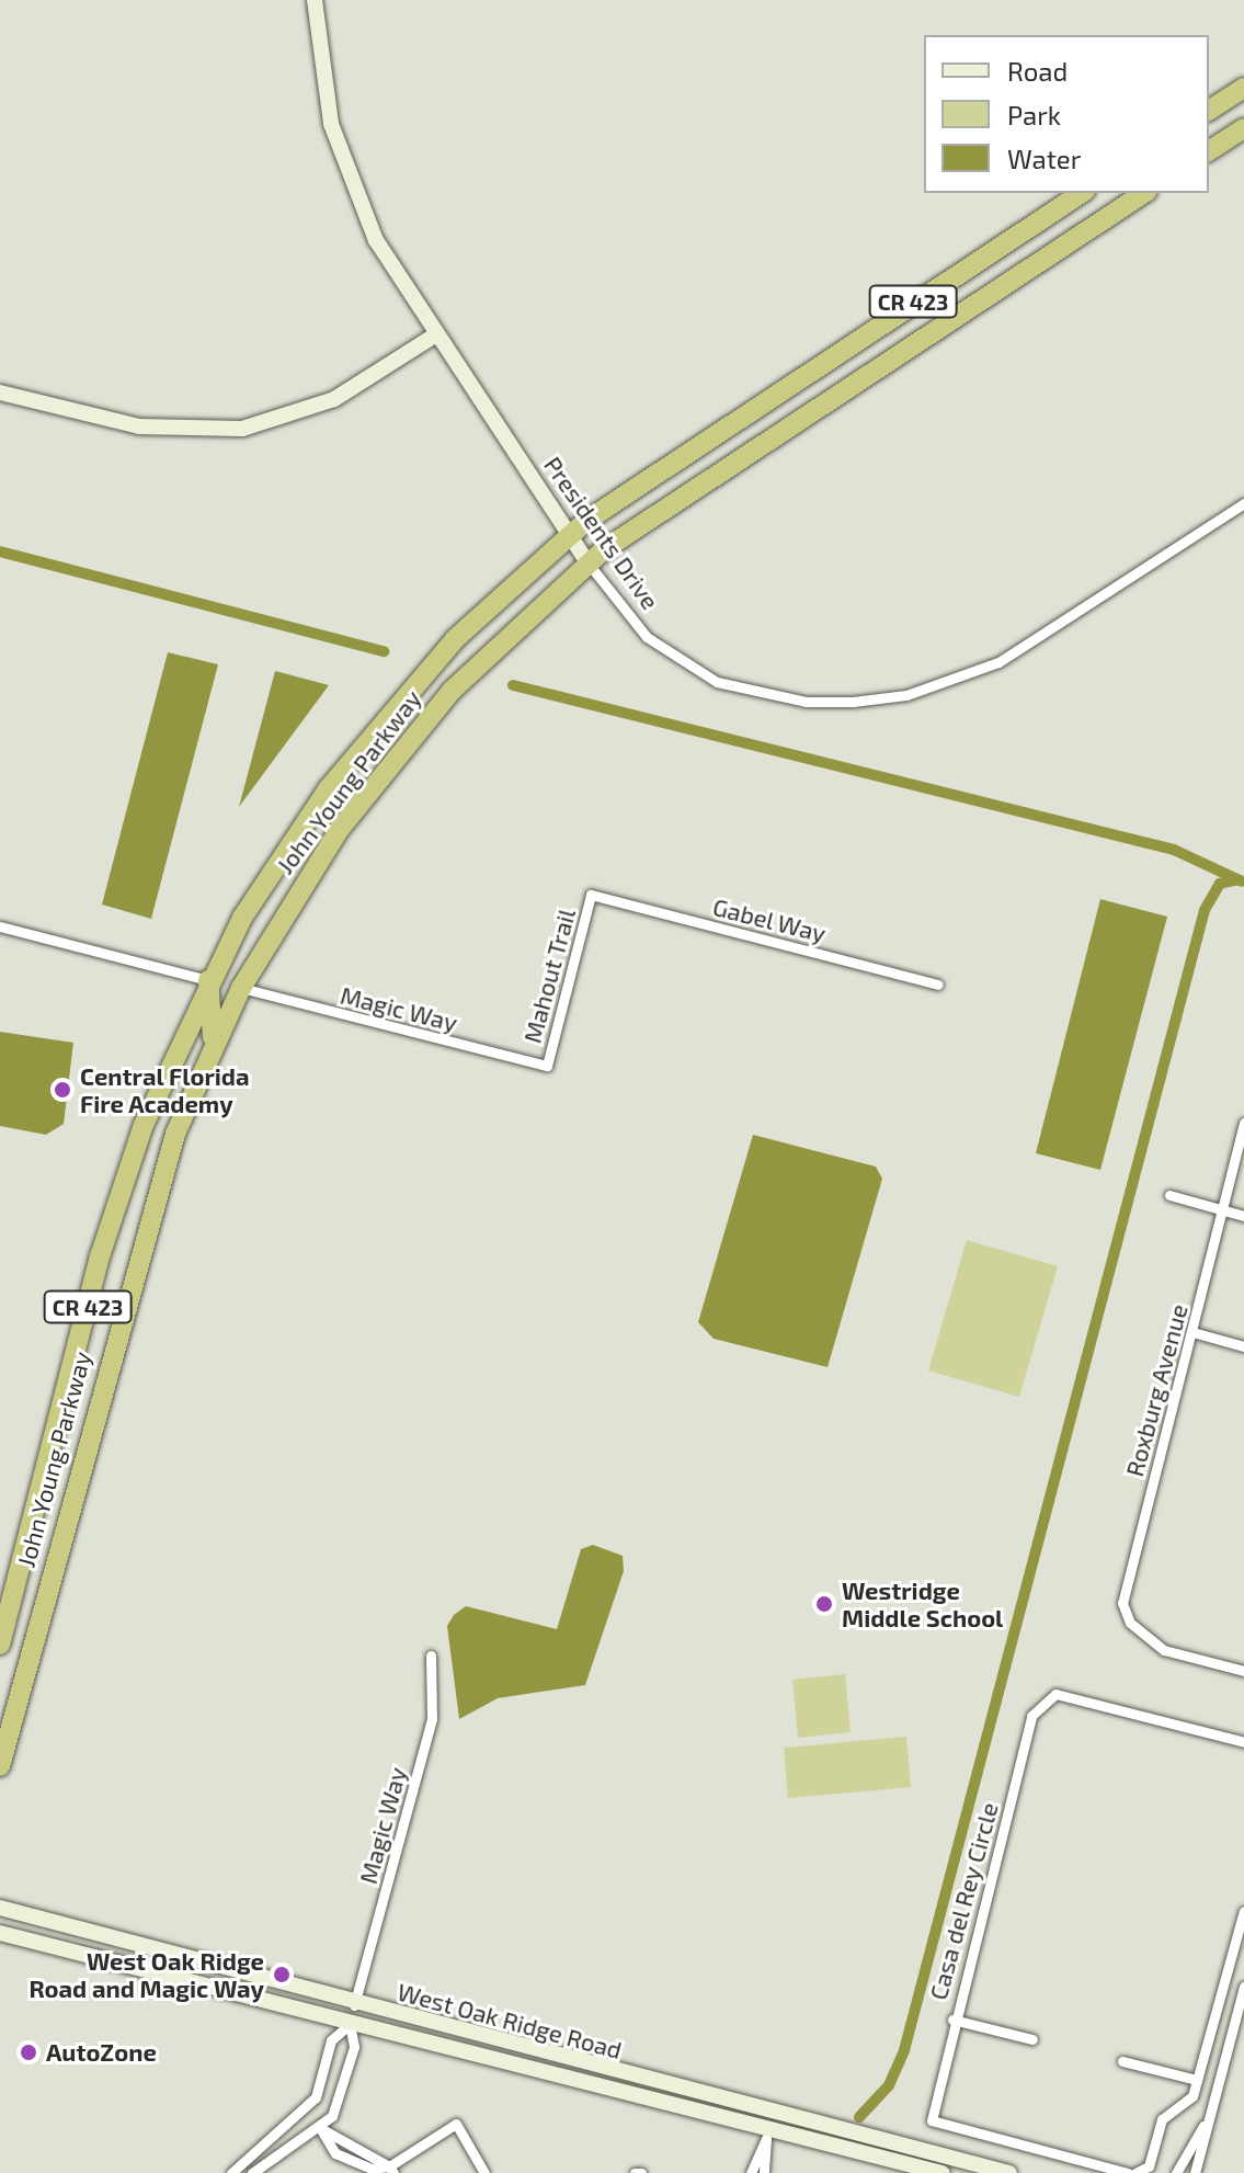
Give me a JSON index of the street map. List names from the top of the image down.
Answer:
{
  "streets": {
    "highway": ["CR 423", "John Young Parkway"],
    "street": [
      "Presidents Drive",
      "Gabel Way",
      "Mahout Trail",
      "Magic Way",
      "Roxburg Avenue",
      "Casa del Rey Circle",
      "West Oak Ridge Road"
    ]
  },
  "crossings": [
    ["Presidents Drive", "John Young Parkway"],
    ["John Young Parkway", "Magic Way"],
    ["Gabel Way", "Mahout Trail"],
    ["Mahout Trail", "Magic Way"],
    ["Magic Way", "West Oak Ridge Road"]
  ],
  "places": [
    "Central Florida Fire Academy",
    "Westridge Middle School",
    "West Oak Ridge Road and Magic Way",
    "AutoZone"
  ],
  "legend": ["Road", "Park", "Water"]
}
